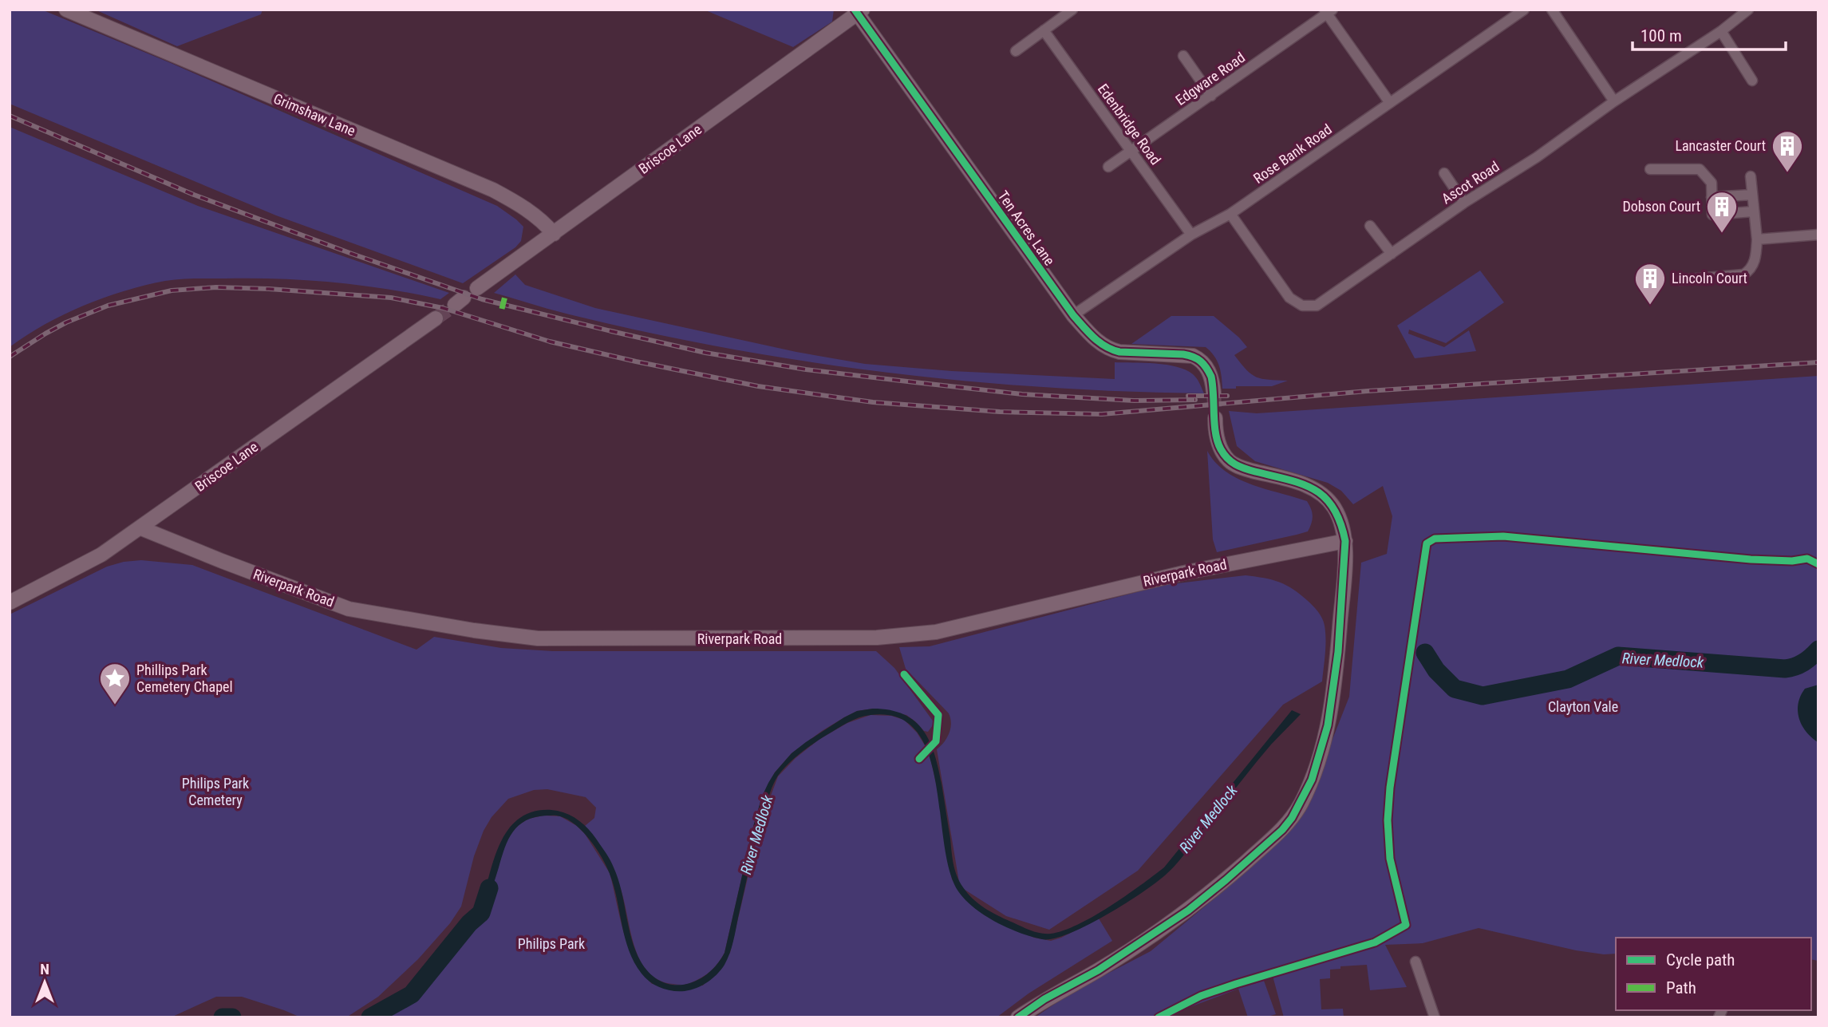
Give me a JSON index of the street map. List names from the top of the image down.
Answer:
{
  "streets": {
    "street": [
      "Edgware Road",
      "Grimshaw Lane",
      "Edenbridge Road",
      "Briscoe Lane",
      "Rose Bank Road",
      "Ascot Road",
      "Ten Acres Lane",
      "Riverpark Road"
    ]
  },
  "crossings": [
    ["Edgware Road", "Edenbridge Road"],
    ["Grimshaw Lane", "Briscoe Lane"],
    ["Edenbridge Road", "Rose Bank Road"],
    ["Briscoe Lane", "Ten Acres Lane"],
    ["Briscoe Lane", "Riverpark Road"],
    ["Rose Bank Road", "Ascot Road"],
    ["Rose Bank Road", "Ten Acres Lane"]
  ],
  "water": ["River Medlock"],
  "parks": ["Clayton Vale", "Philips Park Cemetery", "Philips Park"],
  "places": {
    "building": ["Lancaster Court", "Dobson Court", "Lincoln Court"],
    "place": ["Phillips Park Cemetery Chapel"]
  },
  "legend": ["Cycle path", "Path"],
  "scale_bar": "100 m",
  "north": "top"
}
